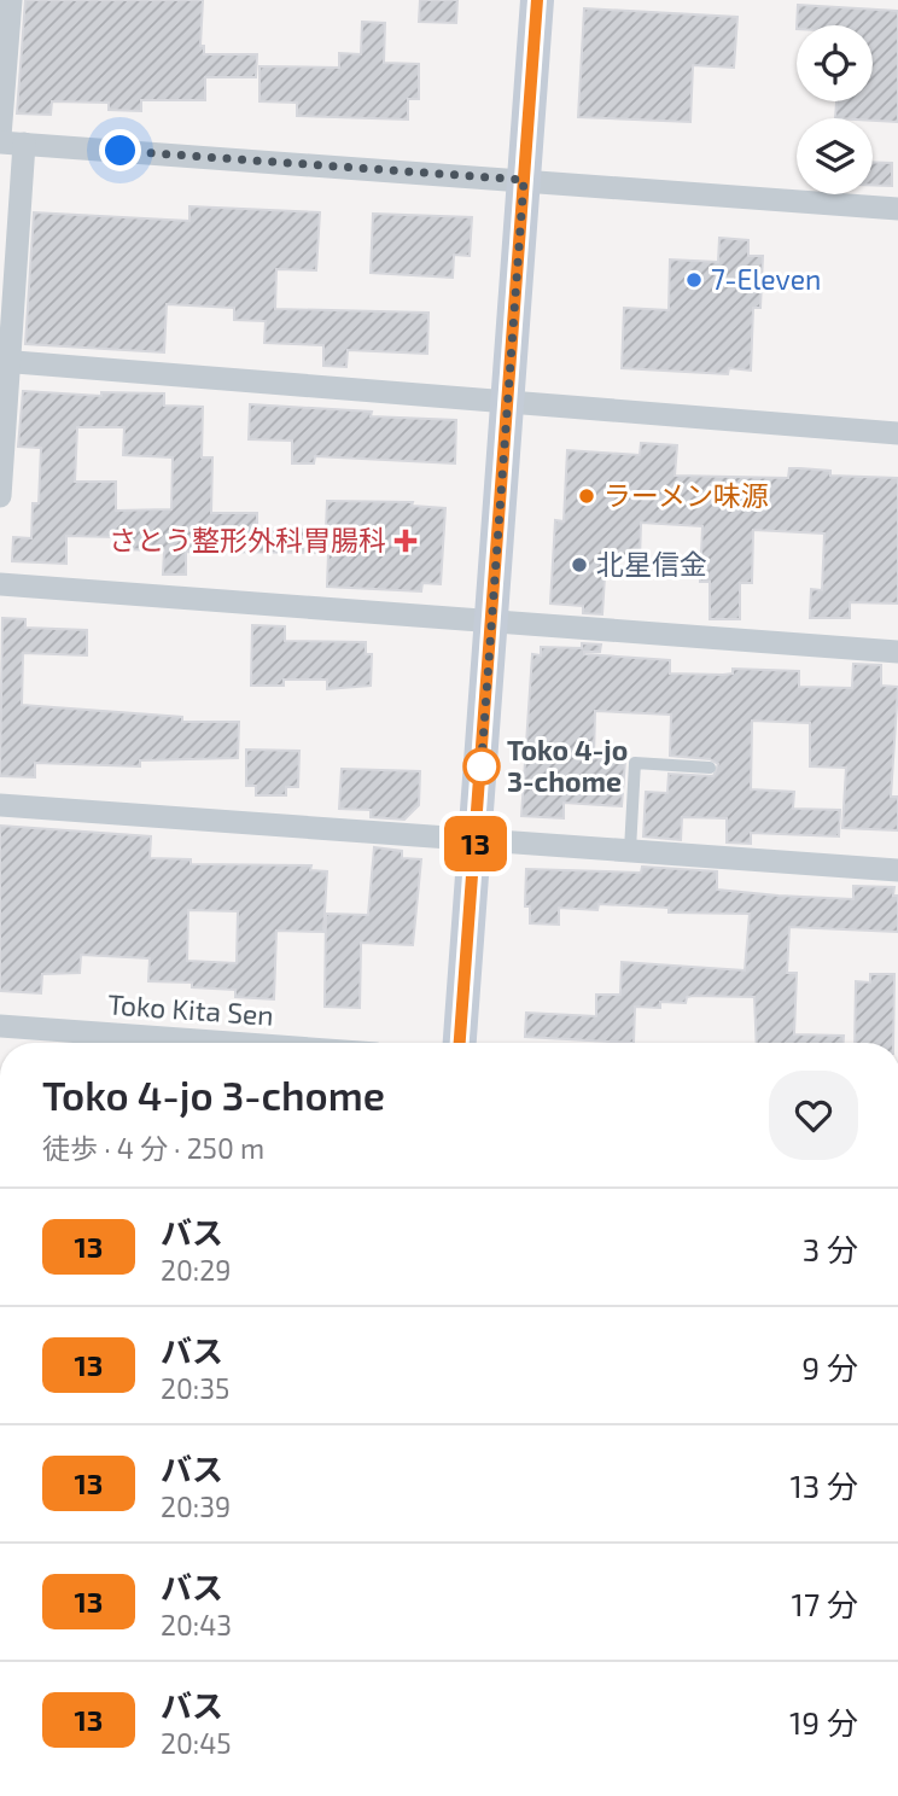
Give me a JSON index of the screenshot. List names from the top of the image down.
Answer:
{
  "streets": {
    "street": ["Toko Kita Sen"]
  },
  "places": {
    "other": [
      "7-Eleven",
      "ラーメン味源",
      "北星信金",
      "Toko 4-jo 3-chome"
    ],
    "health": ["さとう整形外科胃腸科"]
  },
  "lines": ["bus line 13"],
  "page": {
    "on_map": "13",
    "heading": ["Toko 4-jo 3-chome", "徒歩 · 4 分 · 250 m"],
    "list": [
      {
        "mark": "13",
        "name": "バス",
        "note": "20:29",
        "value": "3 分"
      },
      {
        "mark": "13",
        "name": "バス",
        "note": "20:35",
        "value": "9 分"
      },
      {
        "mark": "13",
        "name": "バス",
        "note": "20:39",
        "value": "13 分"
      },
      {
        "mark": "13",
        "name": "バス",
        "note": "20:43",
        "value": "17 分"
      },
      {
        "mark": "13",
        "name": "バス",
        "note": "20:45",
        "value": "19 分"
      }
    ]
  }
}
